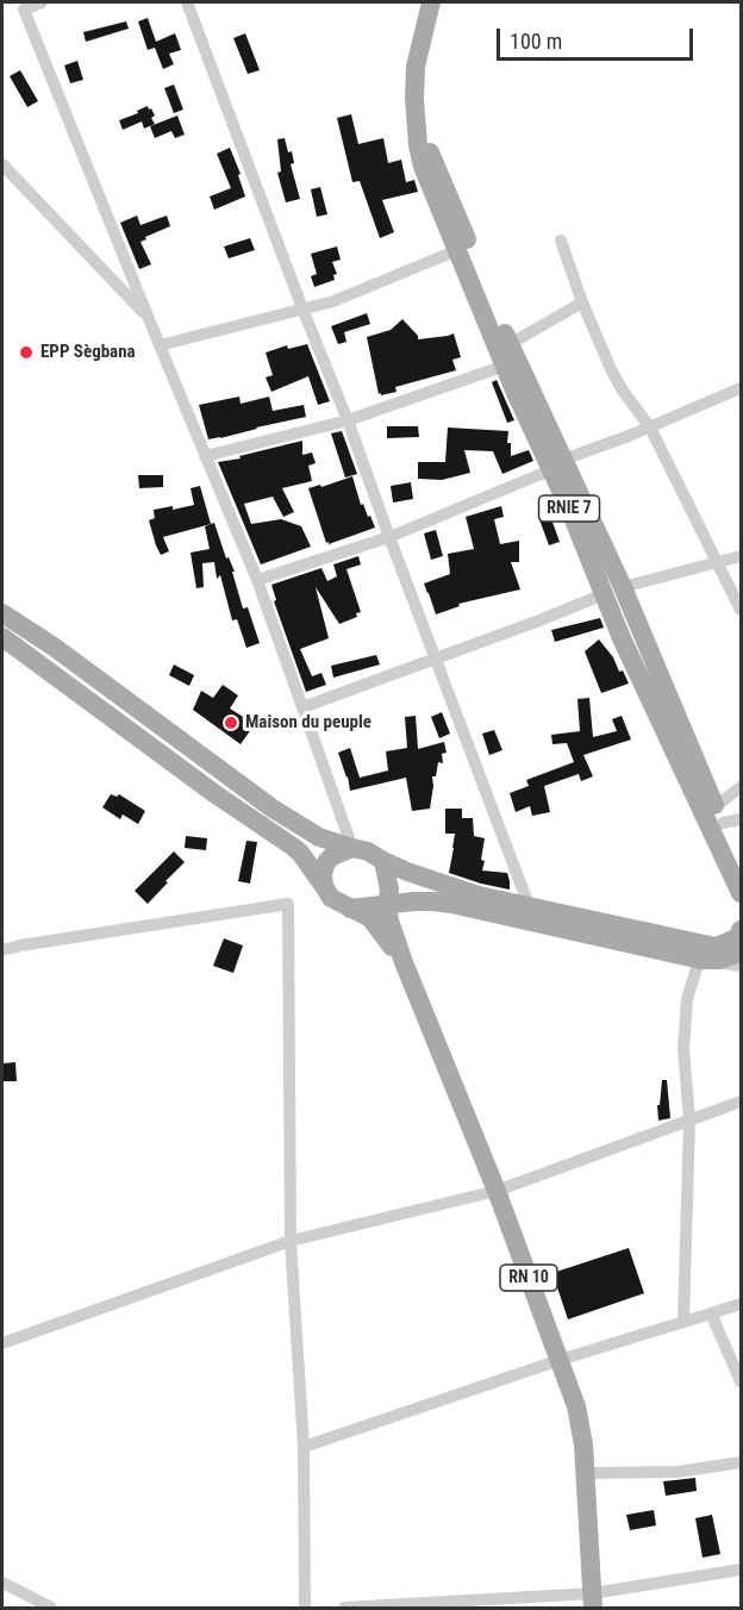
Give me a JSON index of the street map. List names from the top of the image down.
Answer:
{
  "streets": {
    "main road": ["RNIE 7", "RN 10"]
  },
  "places": ["EPP Sègbana", "Maison du peuple"],
  "scale_bar": "100 m"
}
